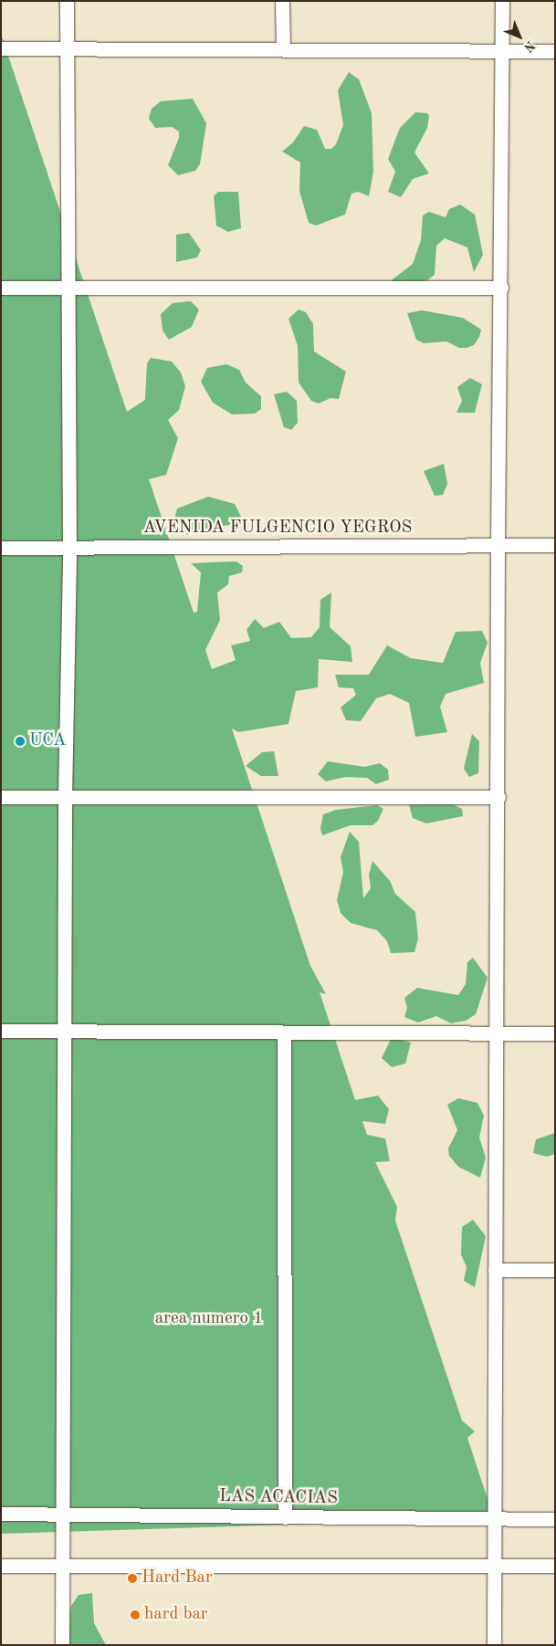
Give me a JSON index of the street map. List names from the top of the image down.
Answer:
{
  "streets": {
    "street": ["AVENIDA FULGENCIO YEGROS", "LAS ACACIAS"]
  },
  "parks": ["area numero 1"],
  "places": ["UCA", "Hard Bar", "hard bar"],
  "north": "bottom right"
}
